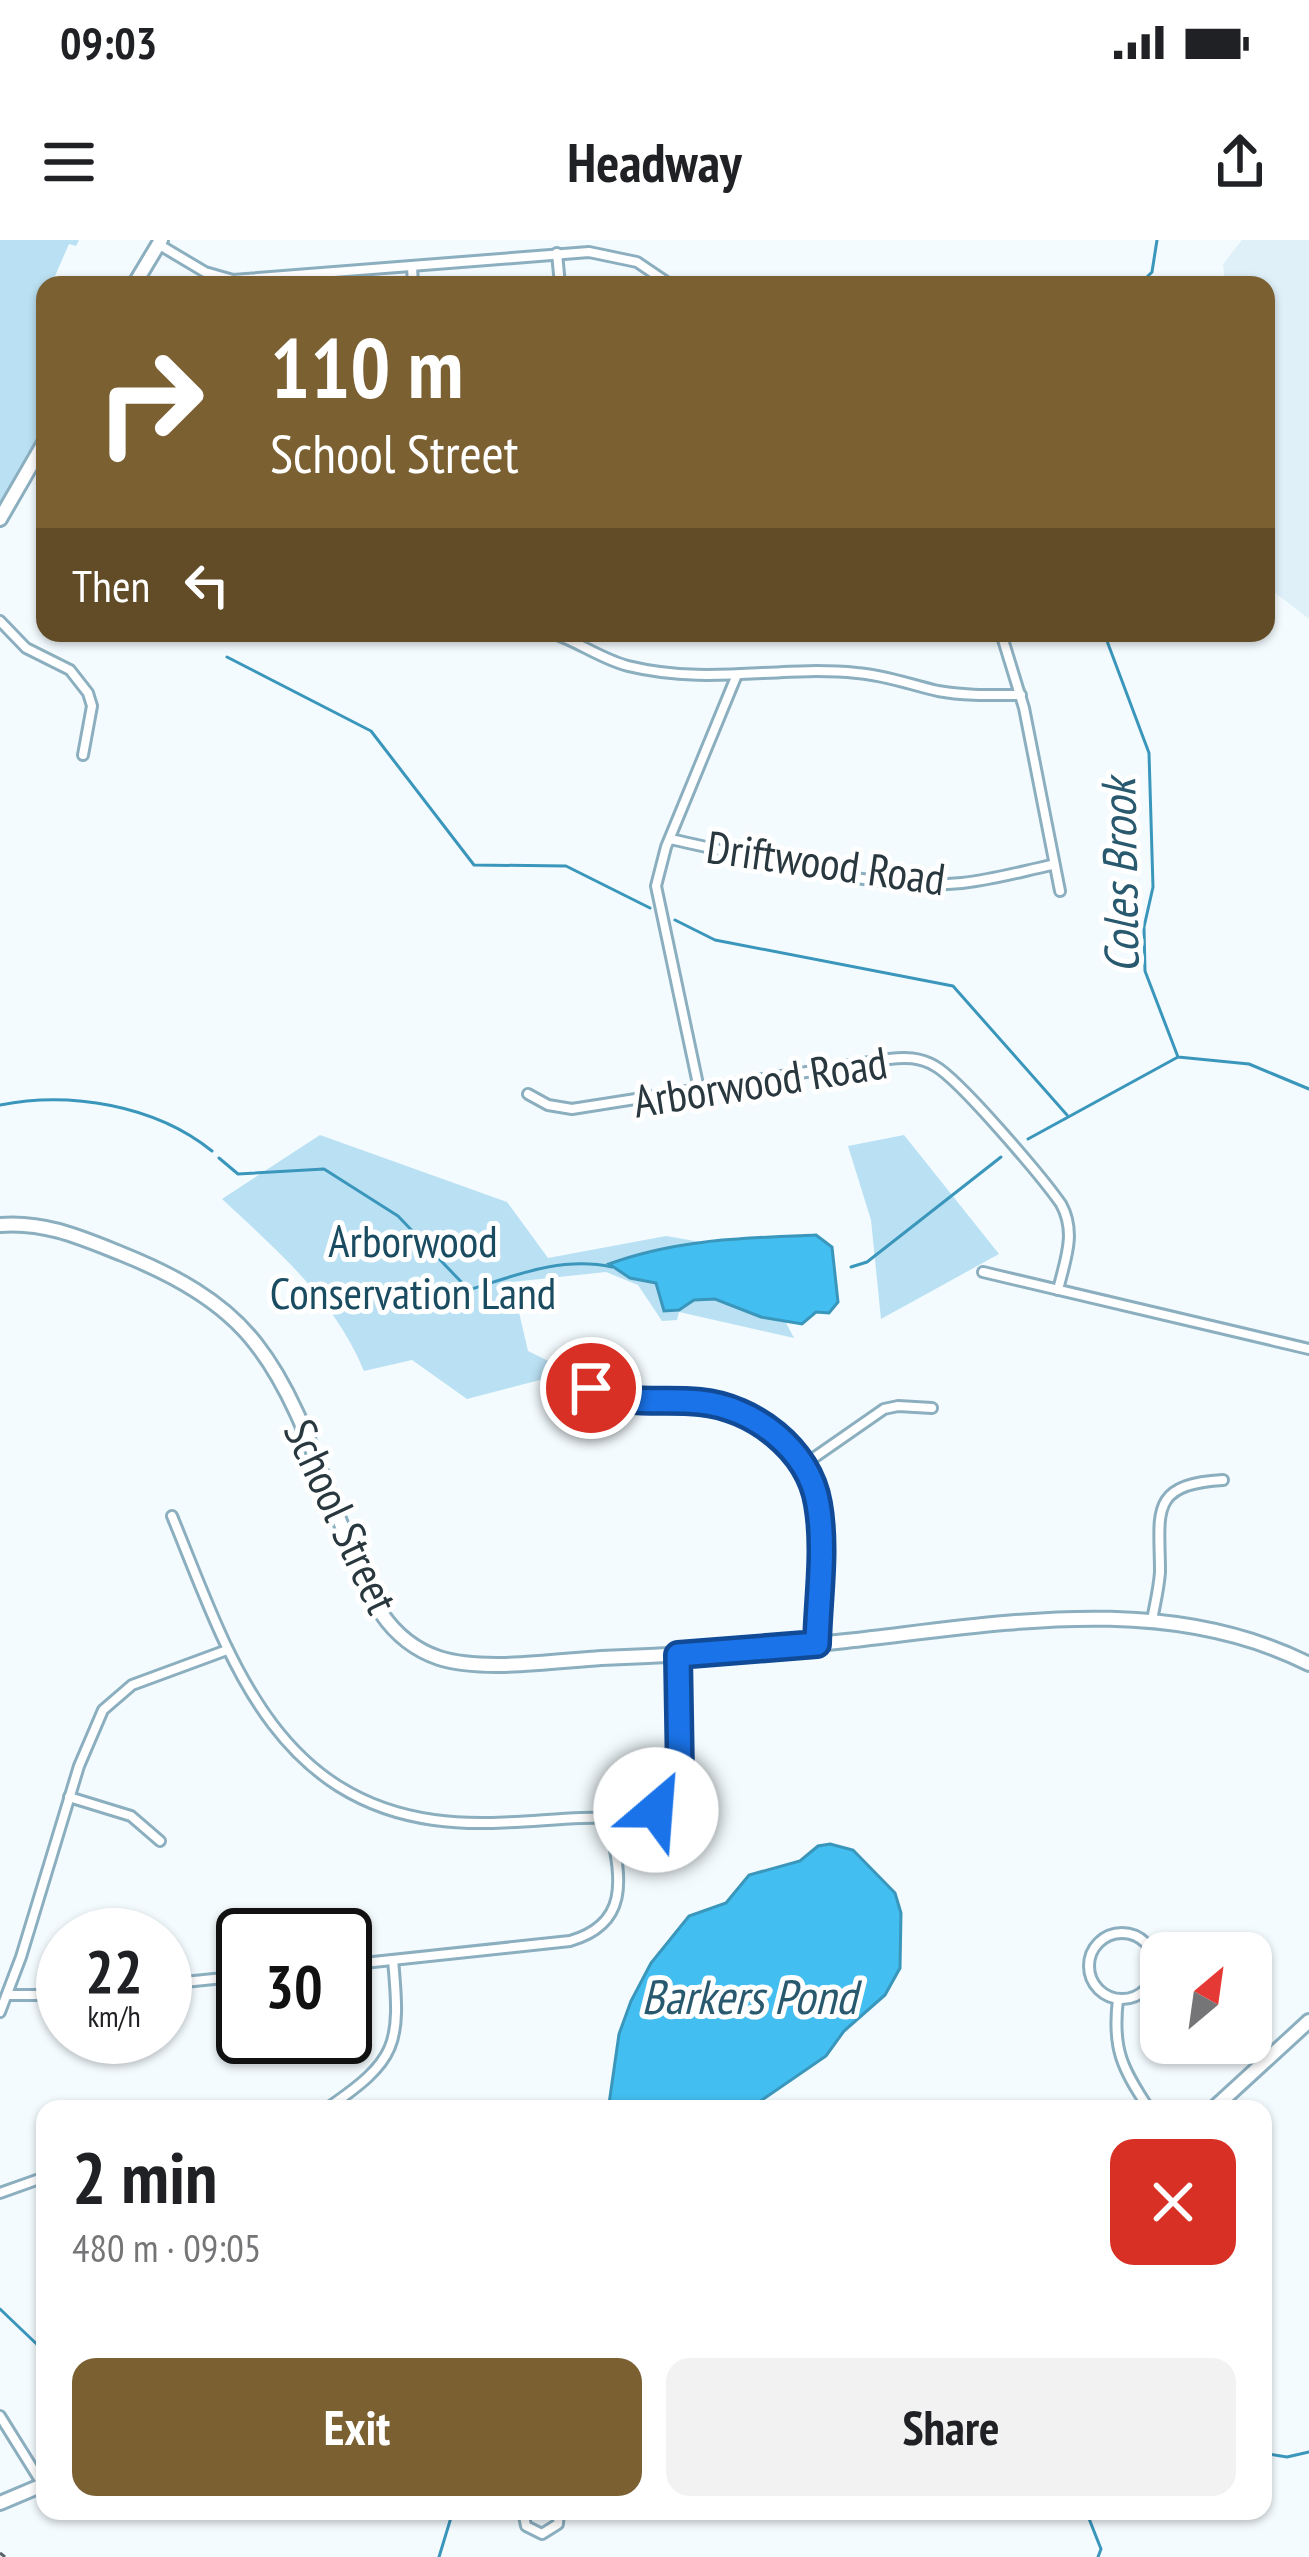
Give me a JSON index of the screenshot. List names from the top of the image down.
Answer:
{
  "streets": {
    "street": ["Driftwood Road", "Arborwood Road", "School Street"]
  },
  "water": ["Coles Brook", "Barkers Pond"],
  "parks": ["Arborwood Conservation Land"],
  "north": "top right",
  "page": {
    "status": "09:03",
    "header": "Headway",
    "turn": ["110 m", "School Street"],
    "then": "Then",
    "speed": "22 km/h",
    "limit": "30",
    "heading": ["2 min", "480 m · 09:05"],
    "buttons": ["Exit", "Share"]
  }
}
